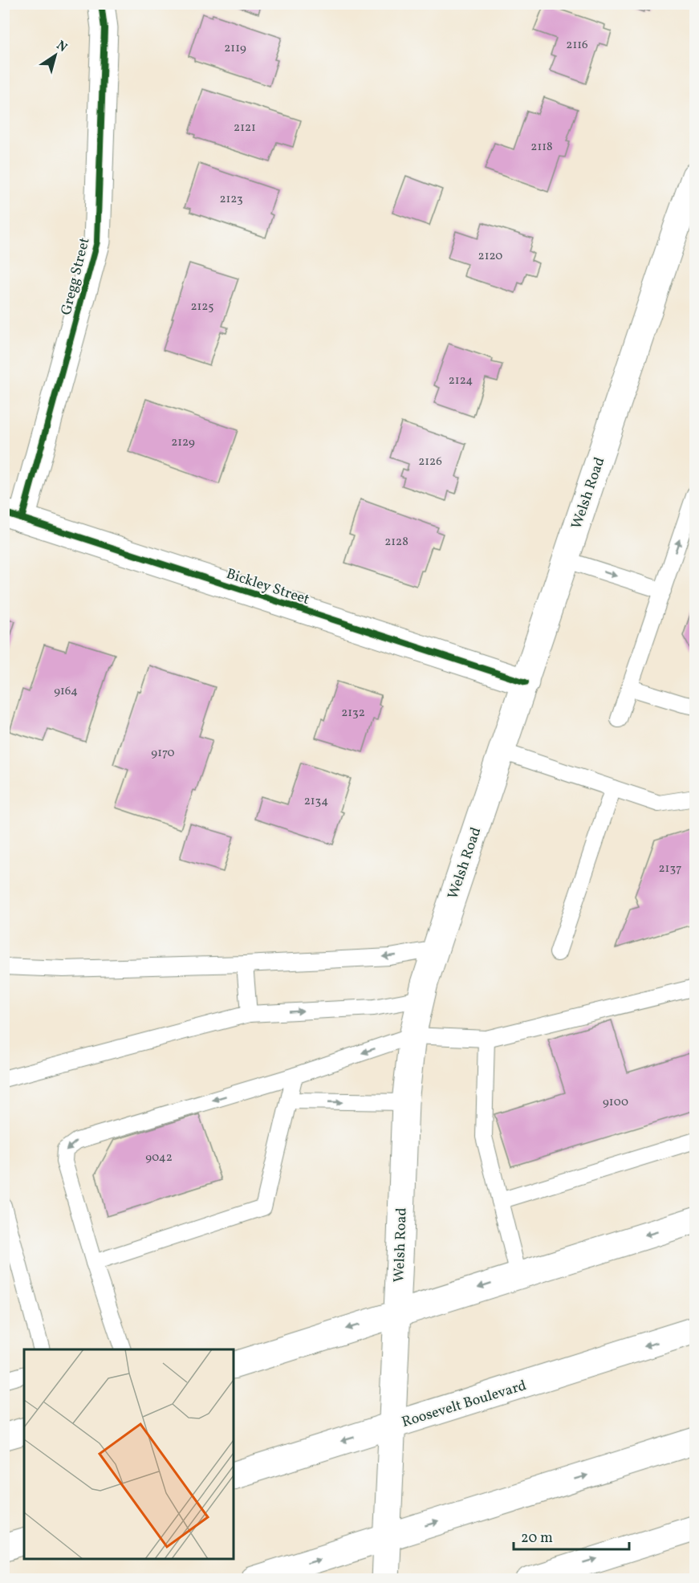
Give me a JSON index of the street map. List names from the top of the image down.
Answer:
{
  "streets": {
    "main road": [
      "Gregg Street",
      "Welsh Road",
      "Bickley Street",
      "Roosevelt Boulevard"
    ]
  },
  "crossings": [
    ["Gregg Street", "Bickley Street"],
    ["Welsh Road", "Bickley Street"],
    ["Welsh Road", "Roosevelt Boulevard"]
  ],
  "house_numbers": [
    "2116",
    "2119",
    "2121",
    "2118",
    "2123",
    "2120",
    "2125",
    "2124",
    "2129",
    "2126",
    "2128",
    "9164",
    "2132",
    "9170",
    "2134",
    "2137",
    "9100",
    "9042"
  ],
  "scale_bar": "20 m",
  "north": "top right"
}
